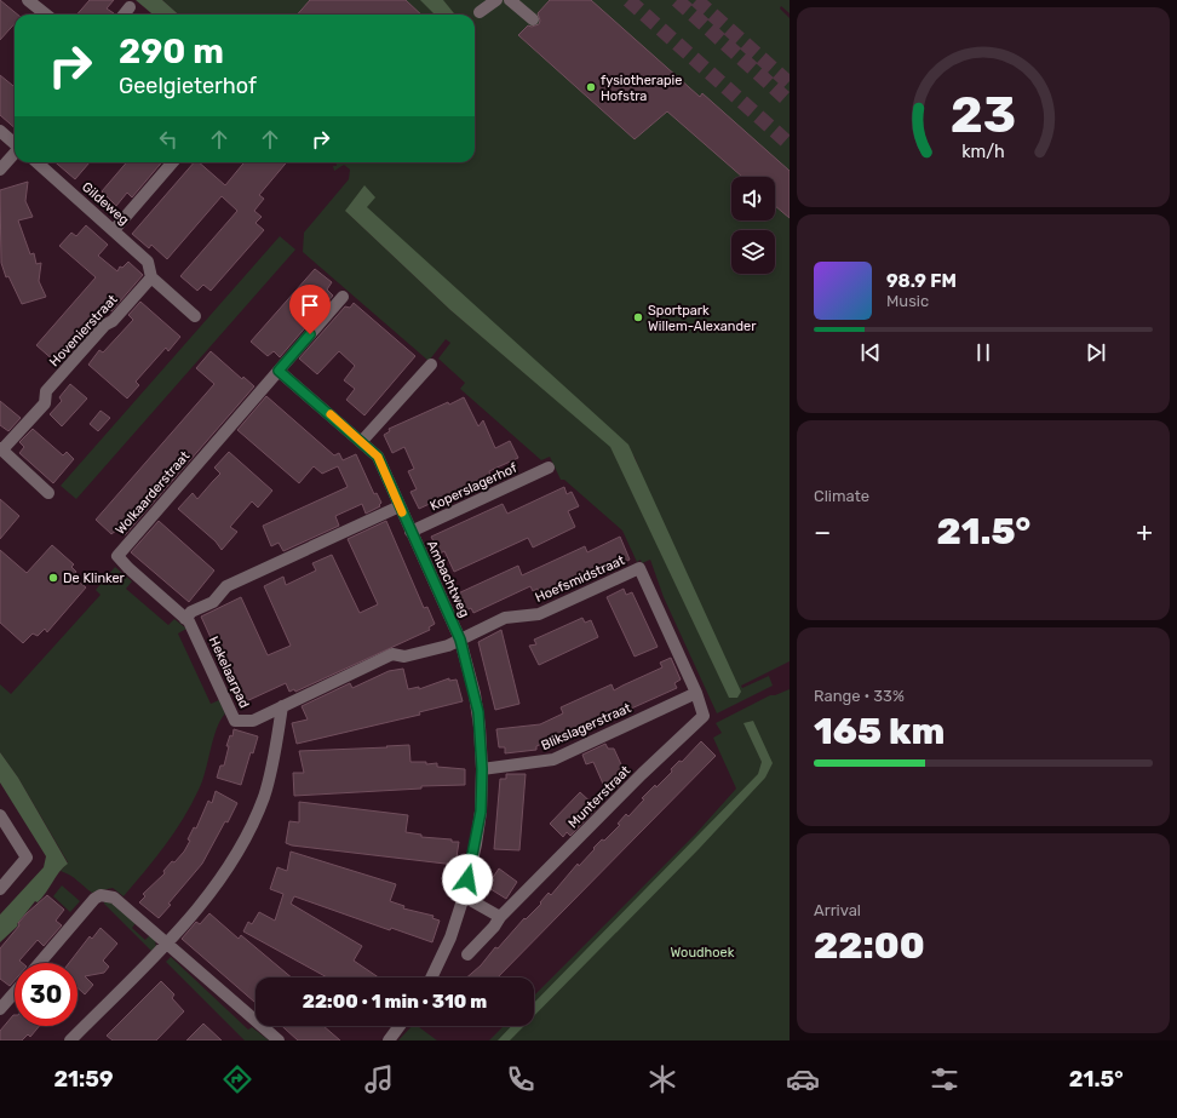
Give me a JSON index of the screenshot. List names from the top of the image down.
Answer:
{
  "streets": {
    "street": [
      "Gildeweg",
      "Hovenierstraat",
      "Koperslagerhof",
      "Wolkaarderstraat",
      "Ambachtweg",
      "Hoefsmidstraat",
      "Hekelaarpad",
      "Blikslagerstraat",
      "Munterstraat"
    ]
  },
  "crossings": [
    ["Gildeweg", "Hovenierstraat"],
    ["Koperslagerhof", "Ambachtweg"],
    ["Wolkaarderstraat", "Ambachtweg"],
    ["Wolkaarderstraat", "Hekelaarpad"],
    ["Ambachtweg", "Hoefsmidstraat"],
    ["Ambachtweg", "Blikslagerstraat"],
    ["Hoefsmidstraat", "Blikslagerstraat"],
    ["Hoefsmidstraat", "Munterstraat"],
    ["Blikslagerstraat", "Munterstraat"]
  ],
  "parks": ["Woudhoek"],
  "places": ["fysiotherapie Hofstra", "Sportpark Willem-Alexander", "De Klinker"],
  "page": {
    "turn": ["290 m", "Geelgieterhof"],
    "song": ["98.9 FM", "Music"],
    "tile": [
      "Climate",
      ["Range · 33%", "165 km"],
      ["Arrival", "22:00"]
    ],
    "heat": ["−", "21.5°", "+"],
    "limit": "30",
    "trip": "22:00 · 1 min · 310 m",
    "tabs": ["21:59", "21.5°"],
    "gauge": ["23", "km/h"]
  }
}
